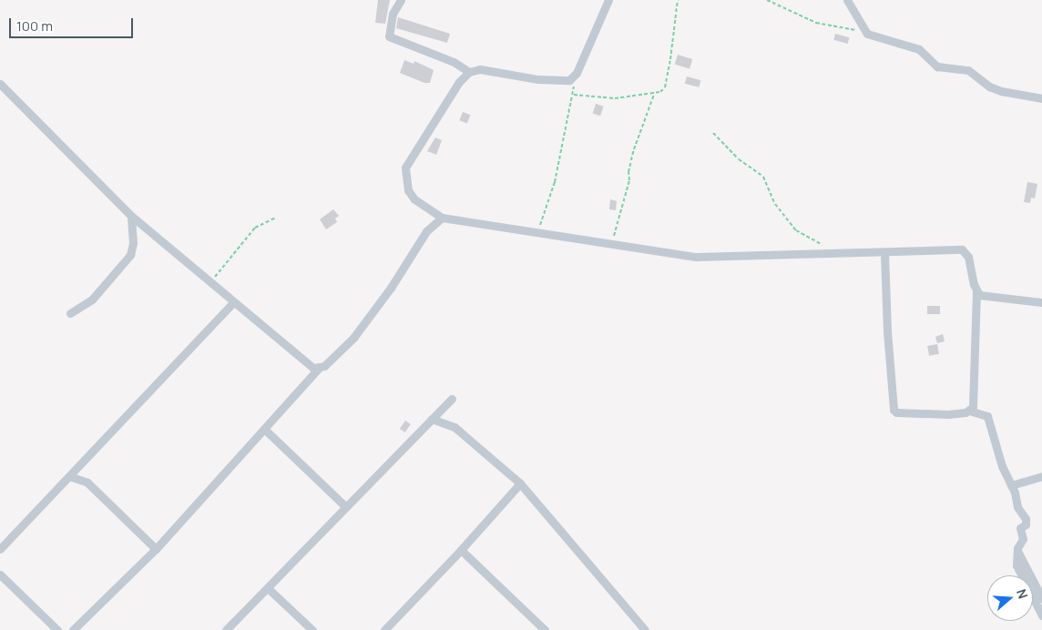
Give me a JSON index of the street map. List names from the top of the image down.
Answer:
{
  "scale_bar": "100 m",
  "north": "right"
}
